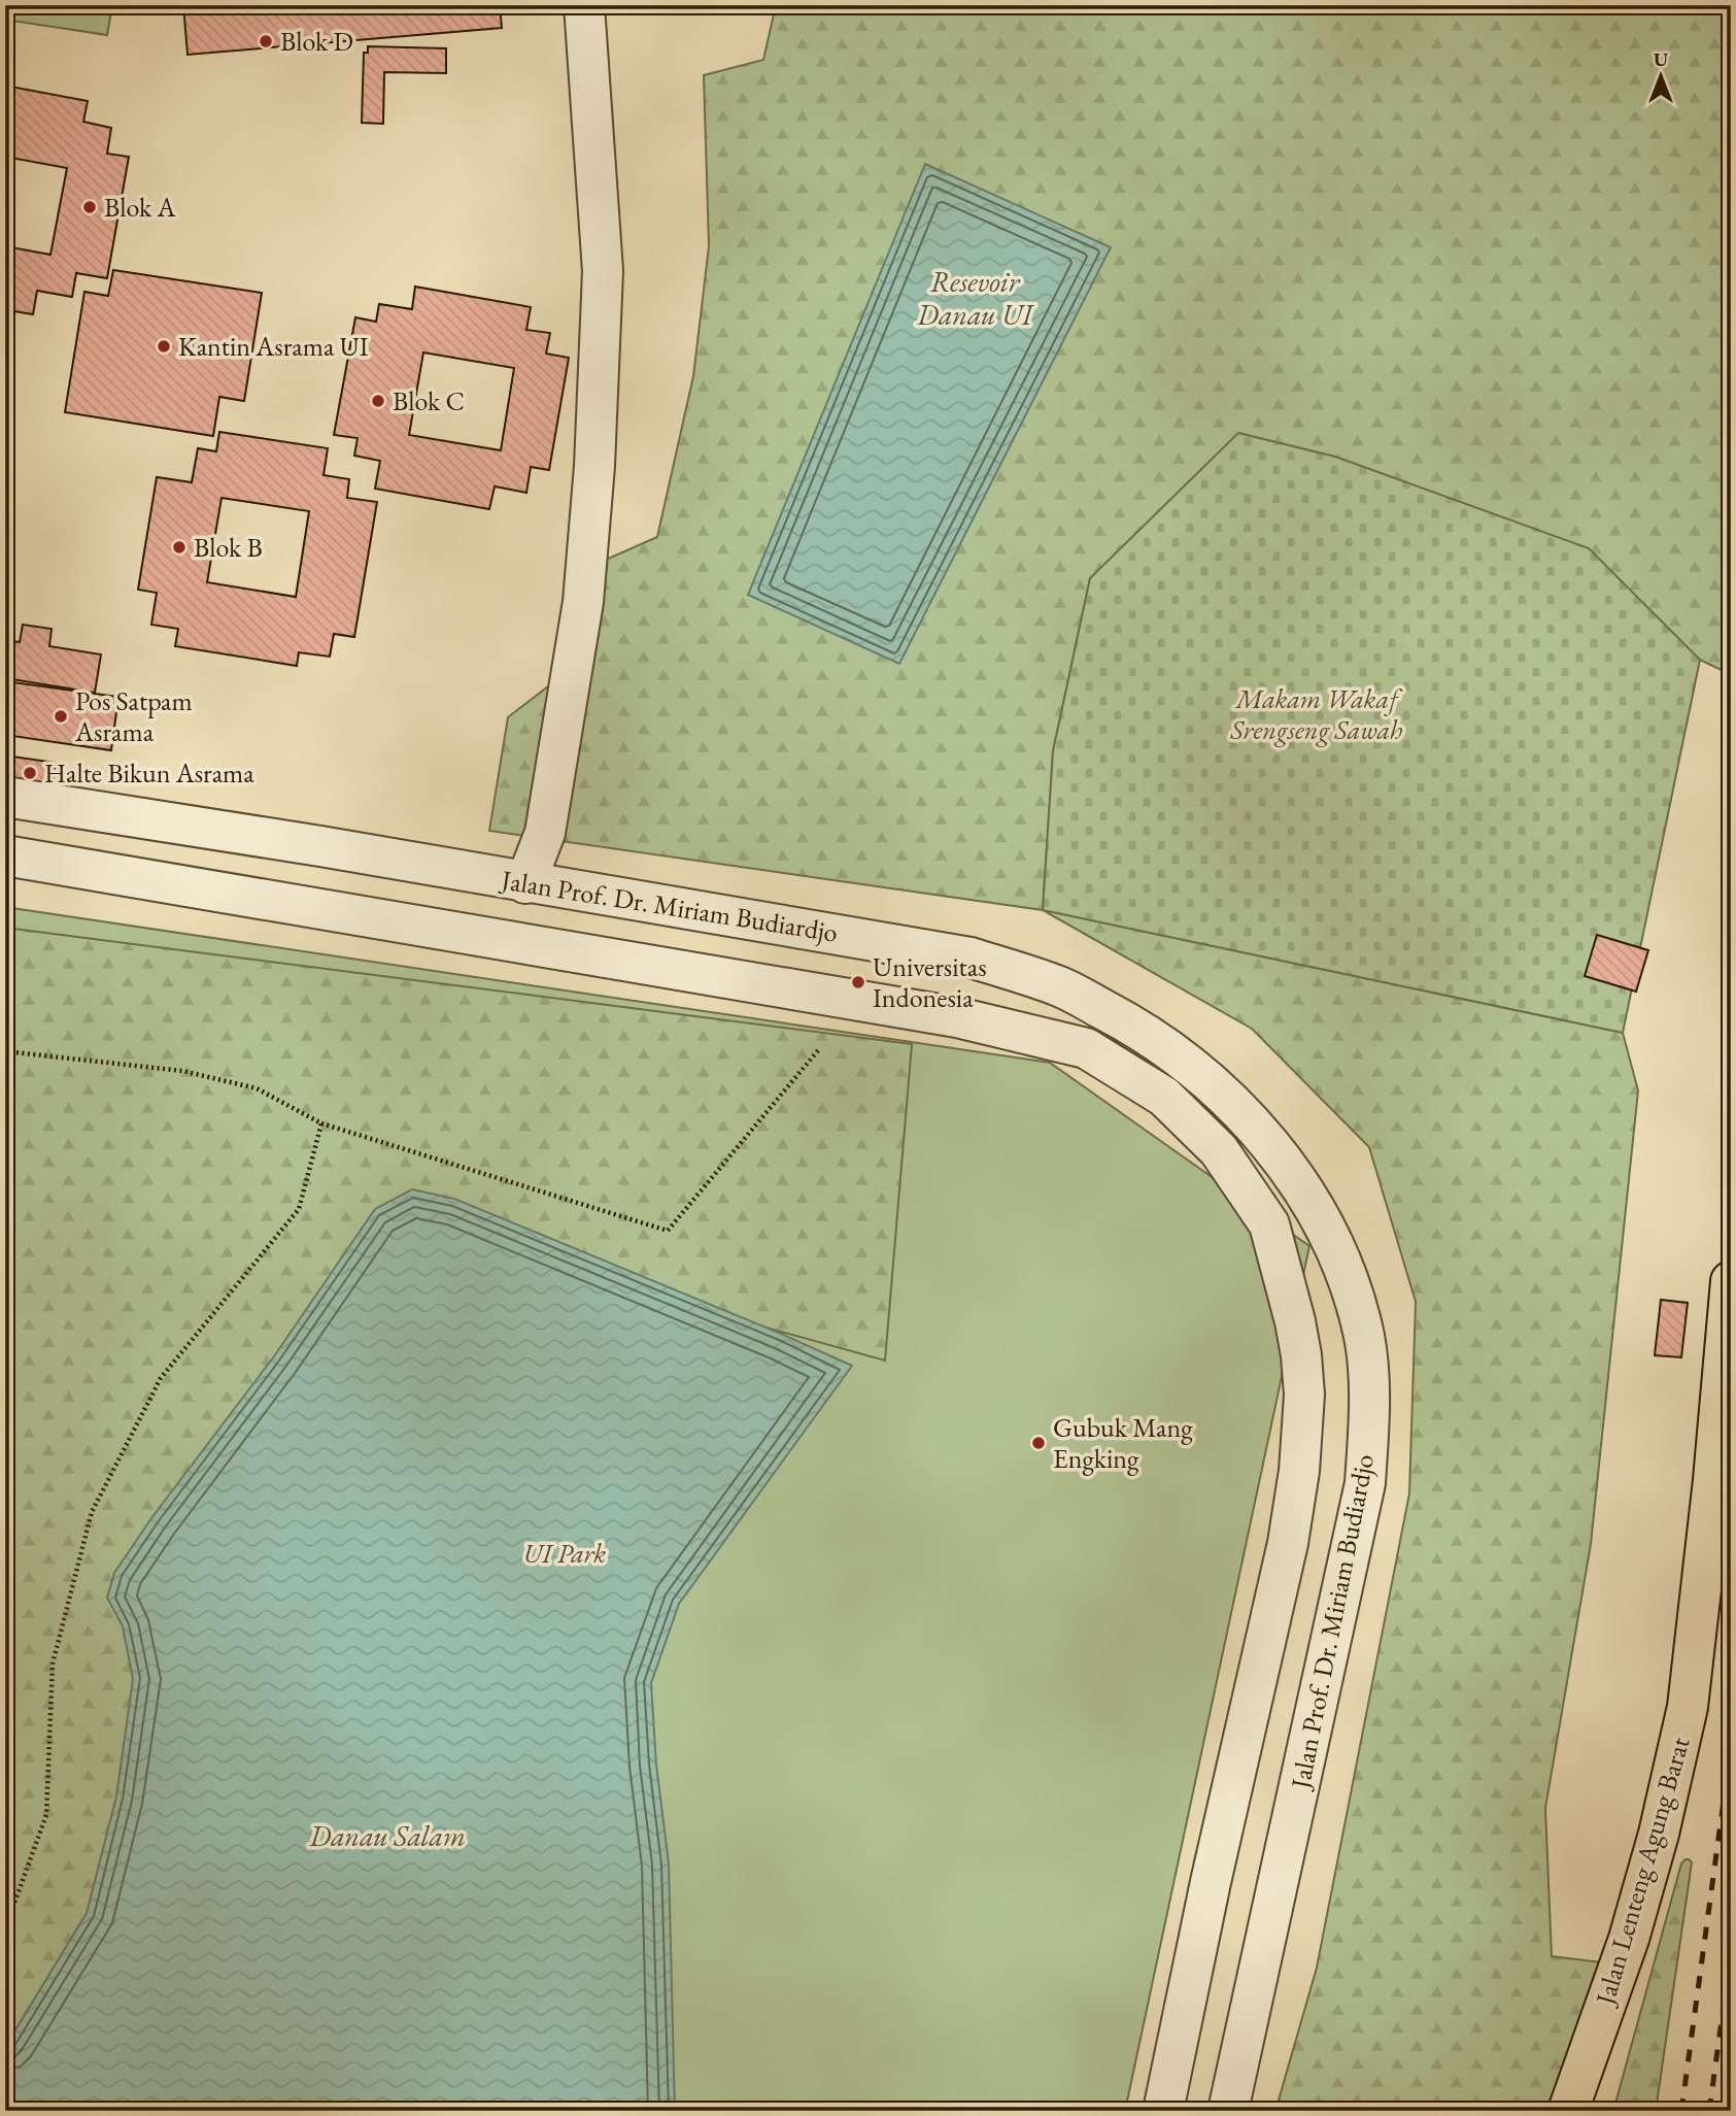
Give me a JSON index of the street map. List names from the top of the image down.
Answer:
{
  "streets": {
    "main road": ["Jalan Lenteng Agung Barat"],
    "street": ["Jalan Prof. Dr. Miriam Budiardjo"]
  },
  "water": ["Resevoir Danau UI", "Danau Salam"],
  "parks": ["Makam Wakaf Srengseng Sawah", "UI Park"],
  "places": [
    "Blok D",
    "Blok A",
    "Kantin Asrama UI",
    "Blok C",
    "Blok B",
    "Pos Satpam Asrama",
    "Halte Bikun Asrama",
    "Universitas Indonesia",
    "Gubuk Mang Engking"
  ],
  "north": "top"
}
